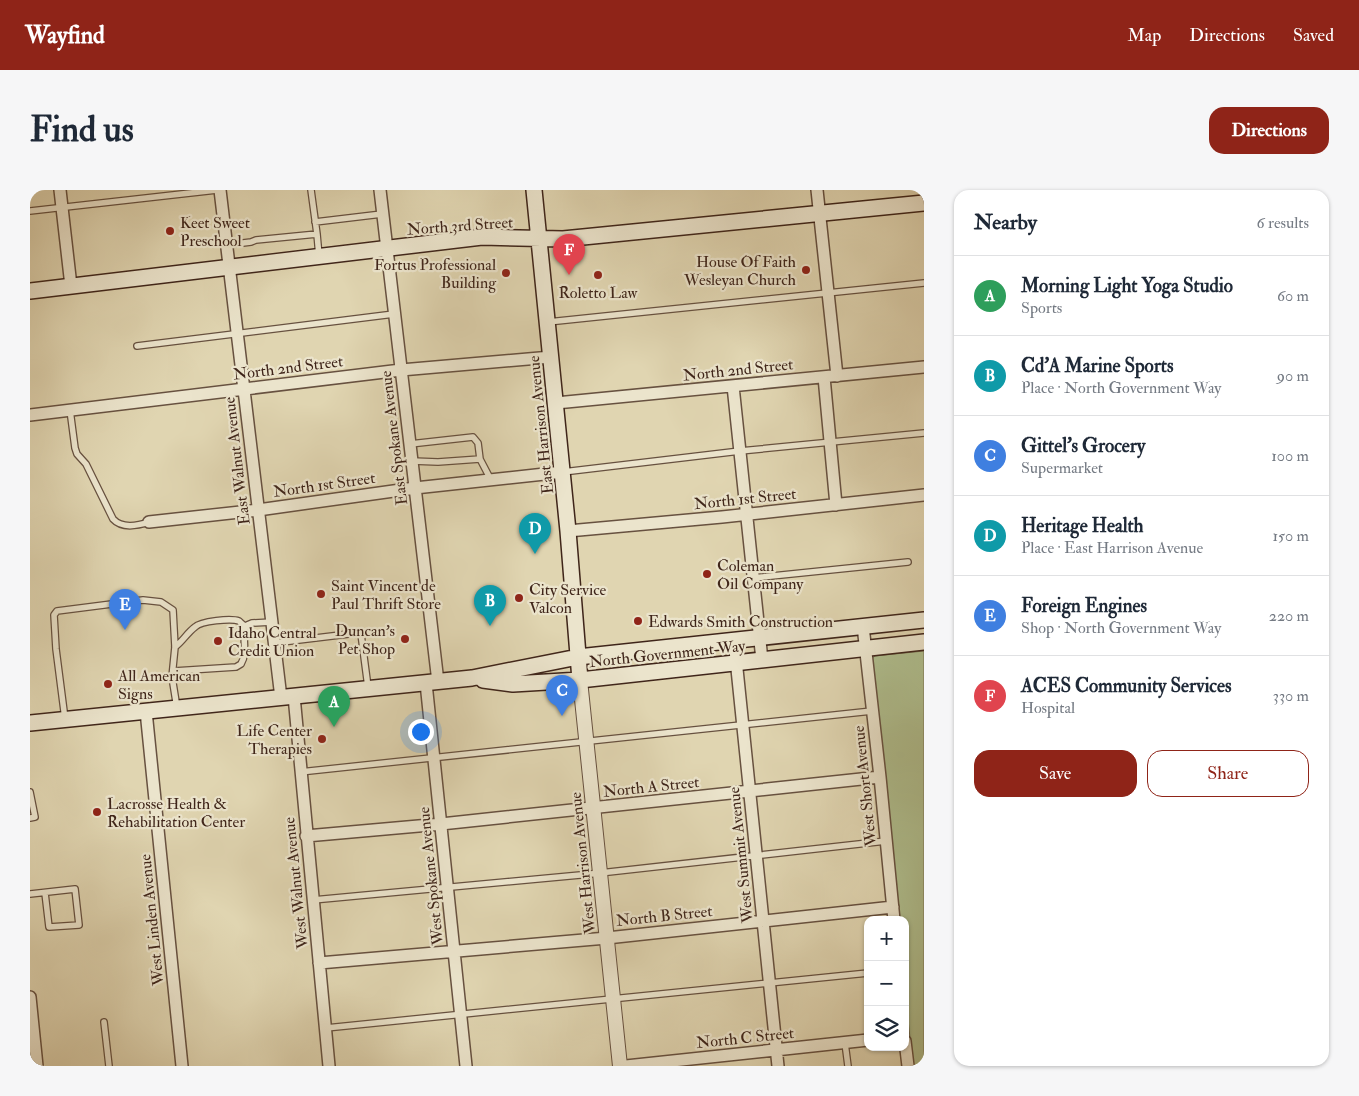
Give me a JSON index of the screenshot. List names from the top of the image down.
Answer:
{
  "streets": {
    "main road": [
      "North 3rd Street",
      "East Harrison Avenue",
      "North Government Way",
      "West Harrison Avenue"
    ],
    "street": [
      "North 2nd Street",
      "East Spokane Avenue",
      "East Walnut Avenue",
      "North 1st Street",
      "North A Street",
      "West Short Avenue",
      "West Summit Avenue",
      "West Spokane Avenue",
      "West Walnut Avenue",
      "North B Street",
      "West Linden Avenue",
      "North C Street"
    ]
  },
  "crossings": [
    ["North 3rd Street", "East Harrison Avenue"],
    ["North 3rd Street", "East Spokane Avenue"],
    ["North 3rd Street", "East Walnut Avenue"],
    ["North 2nd Street", "East Harrison Avenue"],
    ["North 2nd Street", "East Spokane Avenue"],
    ["North 2nd Street", "East Walnut Avenue"],
    ["East Harrison Avenue", "North 1st Street"],
    ["East Harrison Avenue", "North Government Way"],
    ["East Harrison Avenue", "West Harrison Avenue"],
    ["East Spokane Avenue", "North 1st Street"],
    ["East Spokane Avenue", "North Government Way"],
    ["East Spokane Avenue", "West Spokane Avenue"],
    ["East Walnut Avenue", "North 1st Street"],
    ["East Walnut Avenue", "North Government Way"],
    ["East Walnut Avenue", "West Walnut Avenue"],
    ["North Government Way", "West Short Avenue"],
    ["North Government Way", "West Summit Avenue"],
    ["North Government Way", "West Harrison Avenue"],
    ["North Government Way", "West Spokane Avenue"],
    ["North Government Way", "West Walnut Avenue"],
    ["North Government Way", "West Linden Avenue"],
    ["North A Street", "West Short Avenue"],
    ["North A Street", "West Summit Avenue"],
    ["North A Street", "West Harrison Avenue"],
    ["North A Street", "West Spokane Avenue"],
    ["North A Street", "West Walnut Avenue"],
    ["West Short Avenue", "North B Street"],
    ["West Summit Avenue", "North B Street"],
    ["West Summit Avenue", "North C Street"],
    ["West Harrison Avenue", "North B Street"],
    ["West Spokane Avenue", "North B Street"],
    ["West Walnut Avenue", "North B Street"]
  ],
  "places": [
    "Keet Sweet Preschool",
    "House Of Faith Wesleyan Church",
    "Fortus Professional Building",
    "Roletto Law",
    "Coleman Oil Company",
    "Saint Vincent de Paul Thrift Store",
    "City Service Valcon",
    "Edwards Smith Construction",
    "Duncan's Pet Shop",
    "Idaho Central Credit Union",
    "All American Signs",
    "Life Center Therapies",
    "Lacrosse Health & Rehabilitation Center"
  ],
  "page": {
    "header": "Wayfind",
    "nav": ["Map", "Directions", "Saved"],
    "buttons": [
      "Directions",
      ["Save", "Share"]
    ],
    "title": "Find us",
    "heading": ["Nearby", "6 results"],
    "pins": [
      "F",
      "D",
      "B",
      "E",
      "C",
      "A"
    ],
    "list": [
      {
        "mark": "A",
        "name": "Morning Light Yoga Studio",
        "note": "Sports",
        "value": "60 m"
      },
      {
        "mark": "B",
        "name": "Cd'A Marine Sports",
        "note": "Place · North Government Way",
        "value": "90 m"
      },
      {
        "mark": "C",
        "name": "Gittel's Grocery",
        "note": "Supermarket",
        "value": "100 m"
      },
      {
        "mark": "D",
        "name": "Heritage Health",
        "note": "Place · East Harrison Avenue",
        "value": "150 m"
      },
      {
        "mark": "E",
        "name": "Foreign Engines",
        "note": "Shop · North Government Way",
        "value": "220 m"
      },
      {
        "mark": "F",
        "name": "ACES Community Services",
        "note": "Hospital",
        "value": "330 m"
      }
    ],
    "map_buttons": ["+", "−"]
  }
}
